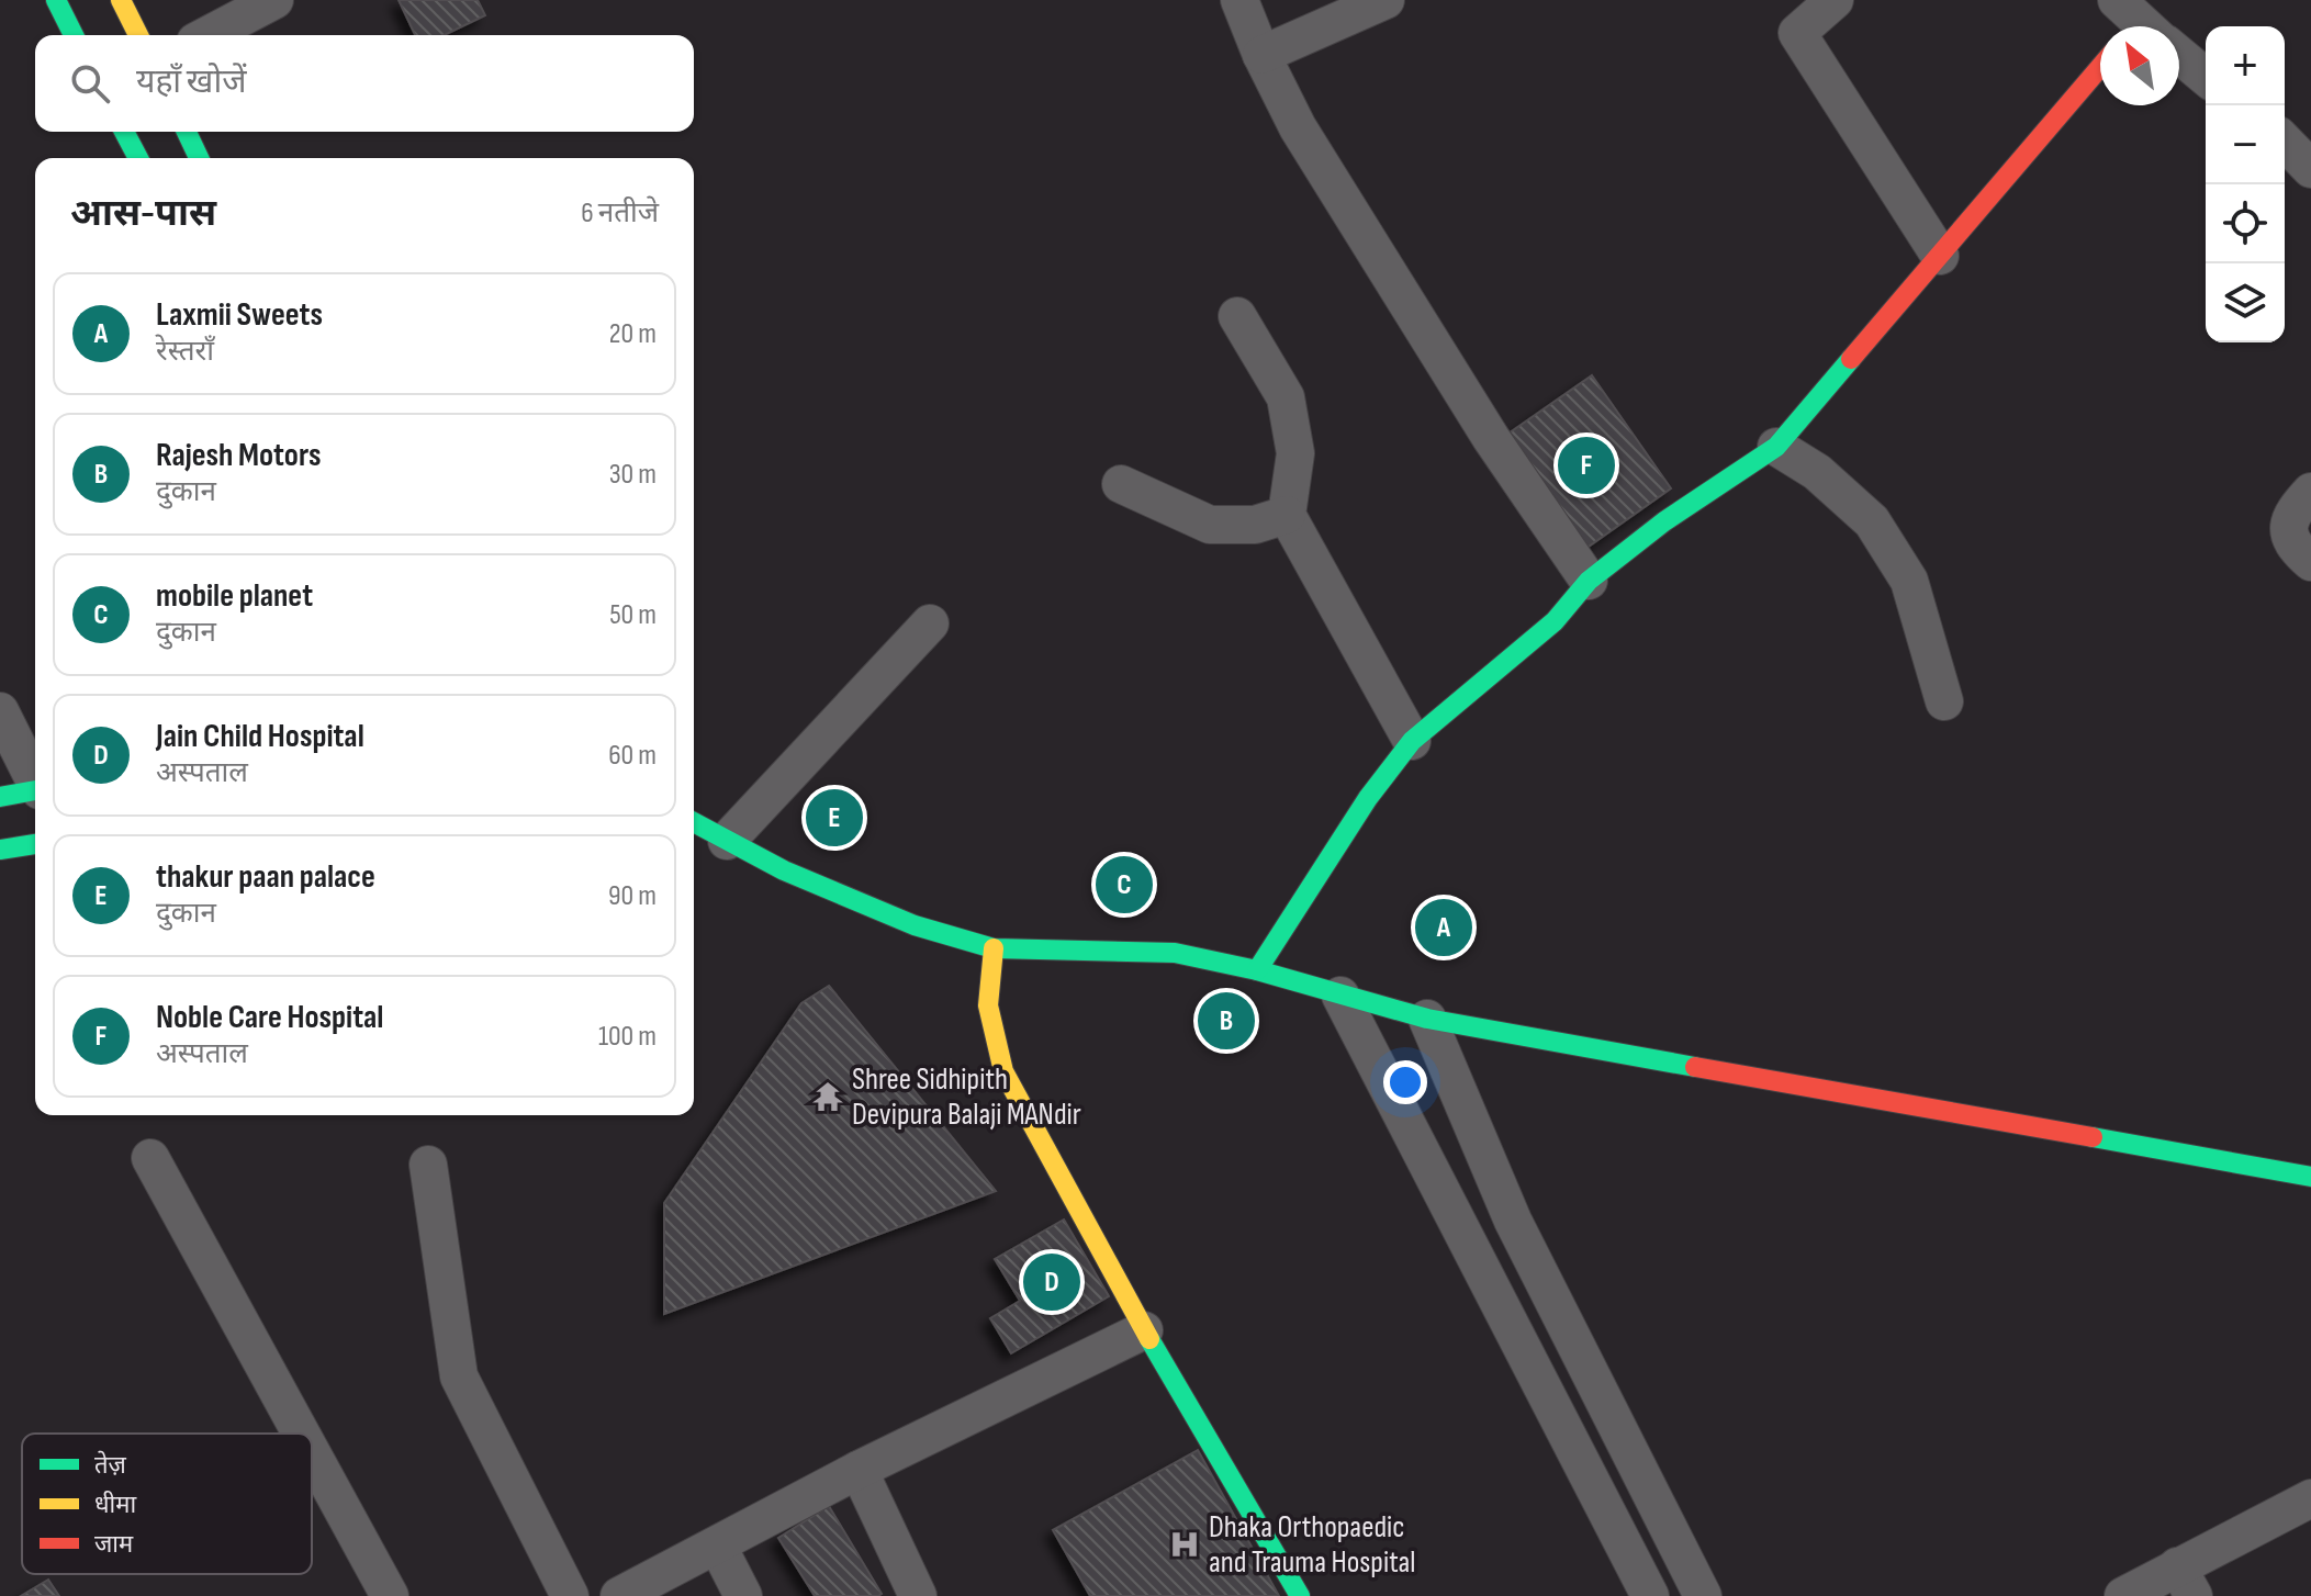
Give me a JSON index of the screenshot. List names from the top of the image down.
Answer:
{
  "places": {
    "temple": ["Shree Sidhipith Devipura Balaji MANdir"],
    "hospital": ["Dhaka Orthopaedic and Trauma Hospital"]
  },
  "legend": ["तेज़", "धीमा", "जाम"],
  "north": "top left",
  "page": {
    "map_buttons": ["+", "−"],
    "search": "यहाँ खोजें",
    "heading": ["आस-पास", "6 नतीजे"],
    "list": [
      {
        "mark": "A",
        "name": "Laxmii Sweets",
        "note": "रेस्तराँ",
        "value": "20 m"
      },
      {
        "mark": "B",
        "name": "Rajesh Motors",
        "note": "दुकान",
        "value": "30 m"
      },
      {
        "mark": "C",
        "name": "mobile planet",
        "note": "दुकान",
        "value": "50 m"
      },
      {
        "mark": "D",
        "name": "Jain Child Hospital",
        "note": "अस्पताल",
        "value": "60 m"
      },
      {
        "mark": "E",
        "name": "thakur paan palace",
        "note": "दुकान",
        "value": "90 m"
      },
      {
        "mark": "F",
        "name": "Noble Care Hospital",
        "note": "अस्पताल",
        "value": "100 m"
      }
    ],
    "pins": [
      "F",
      "E",
      "C",
      "A",
      "B",
      "D"
    ]
  }
}
